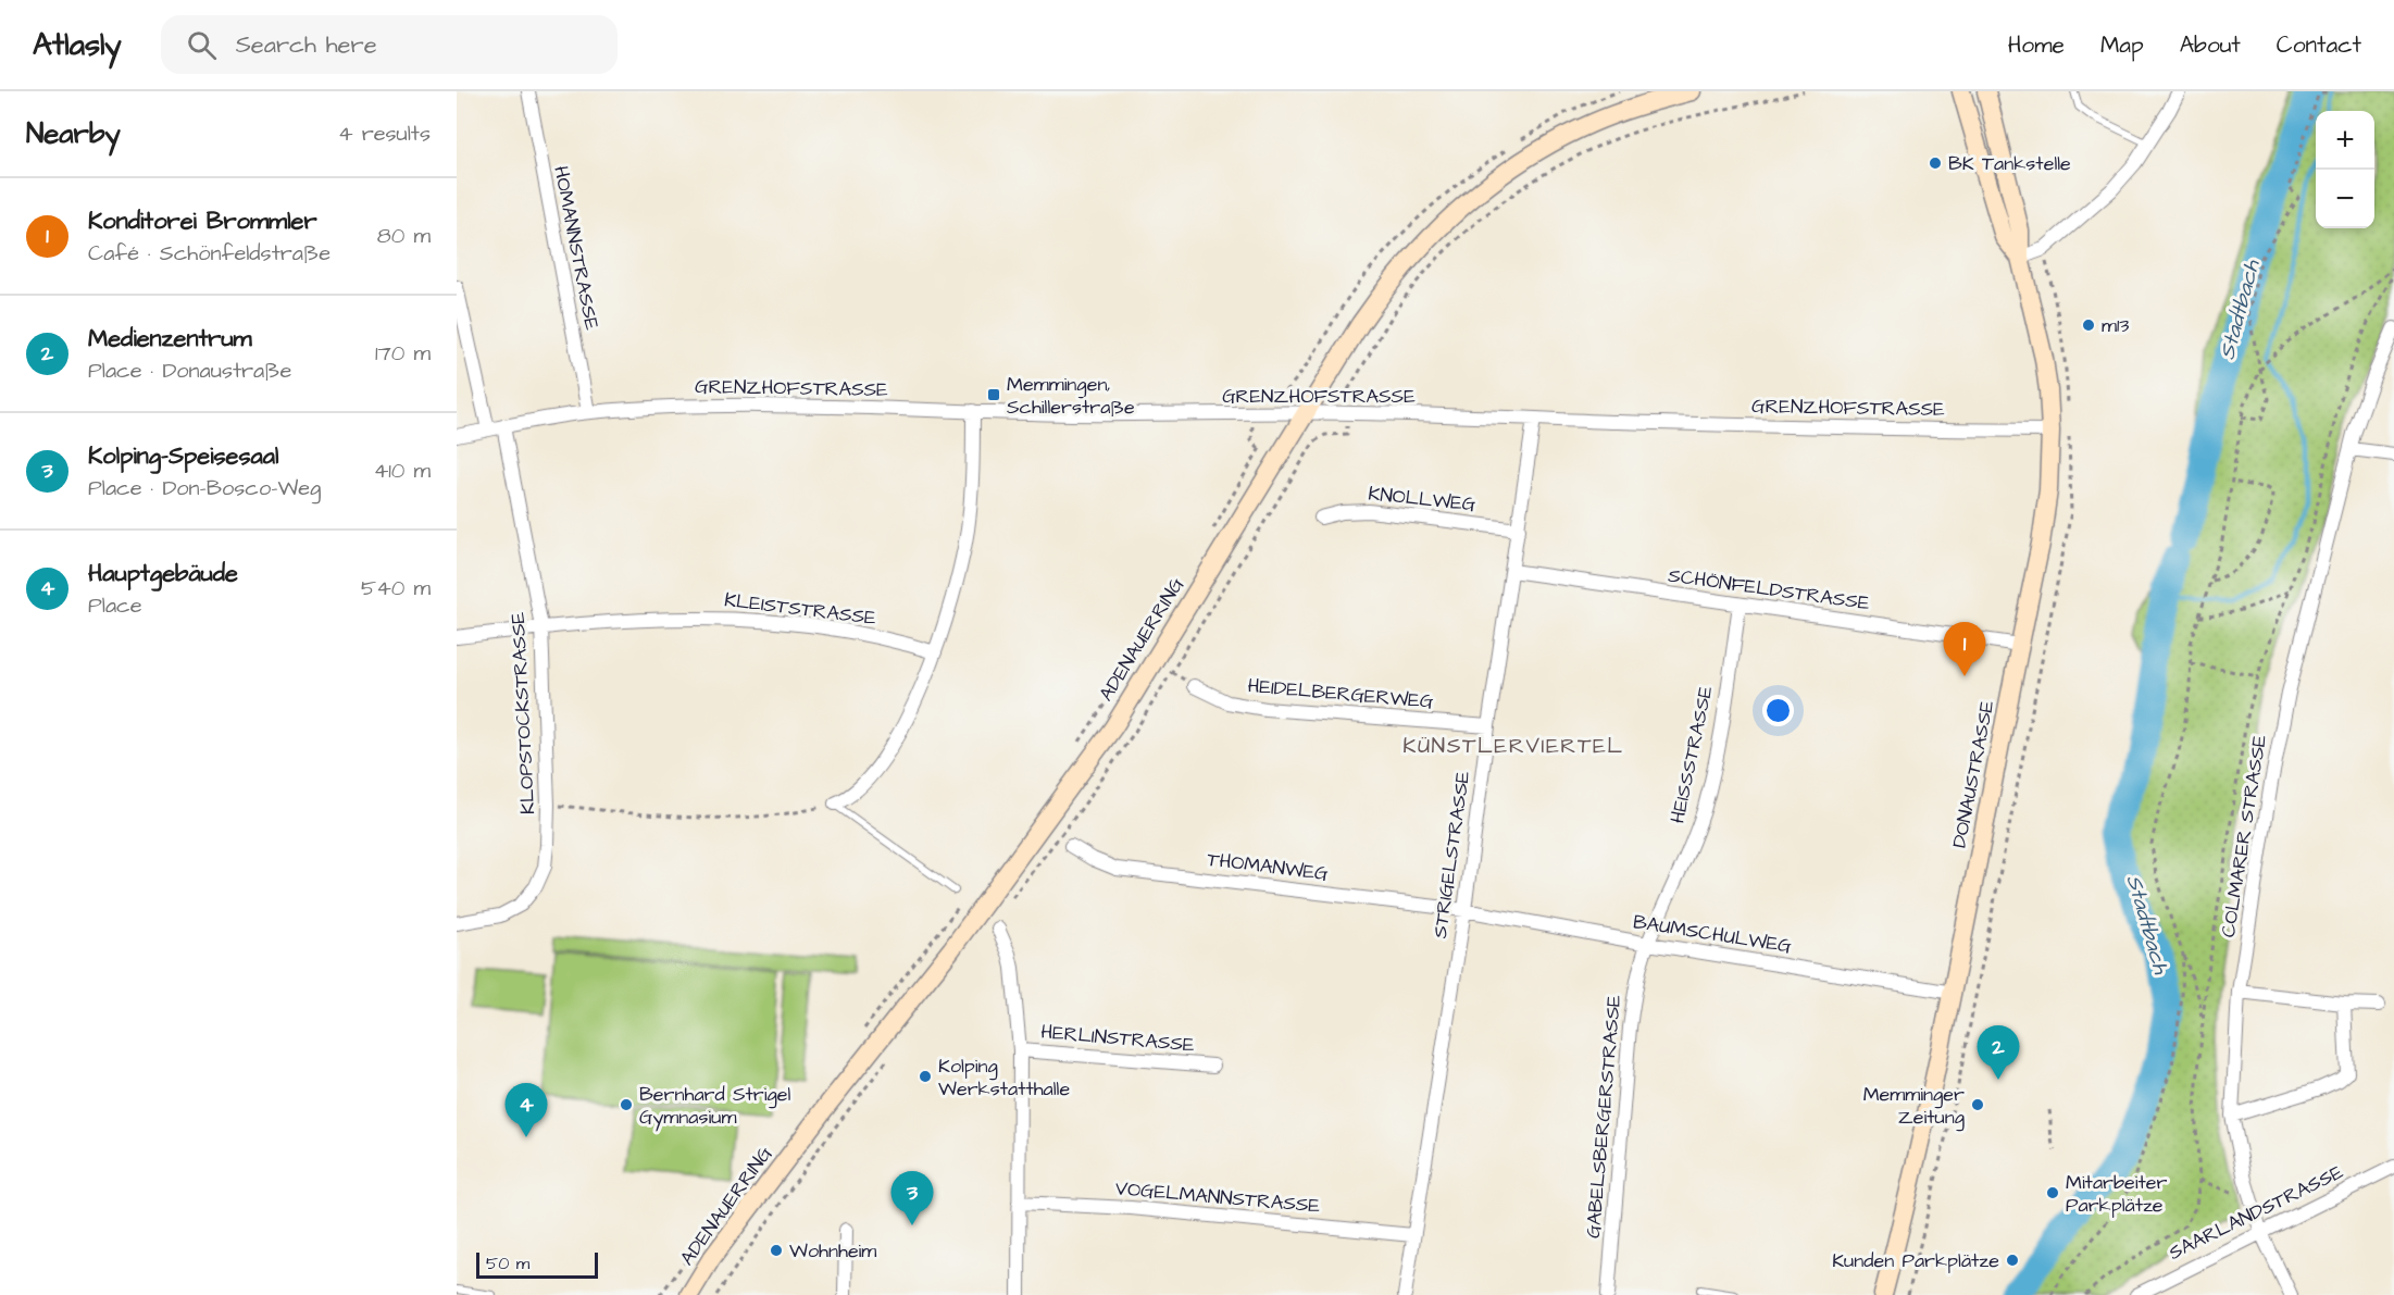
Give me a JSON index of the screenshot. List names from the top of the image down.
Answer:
{
  "streets": {
    "main road": ["ADENAUERRING", "DONAUSTRASSE"],
    "street": [
      "HOMANNSTRASSE",
      "GRENZHOFSTRASSE",
      "KNOLLWEG",
      "SCHÖNFELDSTRASSE",
      "KLEISTSTRASSE",
      "HEIDELBERGERWEG",
      "KLOPSTOCKSTRASSE",
      "HEISSSTRASSE",
      "COLMARER STRASSE",
      "STRIGELSTRASSE",
      "THOMANWEG",
      "BAUMSCHULWEG",
      "HERLINSTRASSE",
      "GABELSBERGERSTRASSE",
      "VOGELMANNSTRASSE",
      "SAARLANDSTRASSE"
    ]
  },
  "crossings": [
    ["HOMANNSTRASSE", "GRENZHOFSTRASSE"],
    ["GRENZHOFSTRASSE", "ADENAUERRING"],
    ["GRENZHOFSTRASSE", "KLOPSTOCKSTRASSE"],
    ["GRENZHOFSTRASSE", "DONAUSTRASSE"],
    ["GRENZHOFSTRASSE", "STRIGELSTRASSE"],
    ["KNOLLWEG", "STRIGELSTRASSE"],
    ["SCHÖNFELDSTRASSE", "HEISSSTRASSE"],
    ["SCHÖNFELDSTRASSE", "DONAUSTRASSE"],
    ["SCHÖNFELDSTRASSE", "STRIGELSTRASSE"],
    ["KLEISTSTRASSE", "KLOPSTOCKSTRASSE"],
    ["HEIDELBERGERWEG", "STRIGELSTRASSE"],
    ["HEISSSTRASSE", "BAUMSCHULWEG"],
    ["HEISSSTRASSE", "GABELSBERGERSTRASSE"],
    ["DONAUSTRASSE", "BAUMSCHULWEG"],
    ["COLMARER STRASSE", "SAARLANDSTRASSE"],
    ["STRIGELSTRASSE", "THOMANWEG"],
    ["STRIGELSTRASSE", "BAUMSCHULWEG"],
    ["STRIGELSTRASSE", "VOGELMANNSTRASSE"],
    ["THOMANWEG", "BAUMSCHULWEG"],
    ["BAUMSCHULWEG", "GABELSBERGERSTRASSE"]
  ],
  "districts": ["KÜNSTLERVIERTEL"],
  "water": ["Stadtbach"],
  "places": {
    "other": [
      "BK Tankstelle",
      "m13",
      "Kolping Werkstatthalle",
      "Bernhard Strigel Gymnasium",
      "Memminger Zeitung",
      "Mitarbeiter Parkplätze",
      "Wohnheim",
      "Kunden Parkplätze"
    ],
    "transit": ["Memmingen, Schillerstraße"]
  },
  "scale_bar": "50 m",
  "page": {
    "header": "Atlasly",
    "search": "Search here",
    "nav": [
      "Home",
      "Map",
      "About",
      "Contact"
    ],
    "heading": ["Nearby", "4 results"],
    "map_buttons": ["+", "−"],
    "list": [
      {
        "mark": "1",
        "name": "Konditorei Brommler",
        "note": "Café · Schönfeldstraße",
        "value": "80 m"
      },
      {
        "mark": "2",
        "name": "Medienzentrum",
        "note": "Place · Donaustraße",
        "value": "170 m"
      },
      {
        "mark": "3",
        "name": "Kolping-Speisesaal",
        "note": "Place · Don-Bosco-Weg",
        "value": "410 m"
      },
      {
        "mark": "4",
        "name": "Hauptgebäude",
        "note": "Place",
        "value": "540 m"
      }
    ],
    "pins": [
      "1",
      "2",
      "4",
      "3"
    ],
    "scale": "50 m"
  }
}
